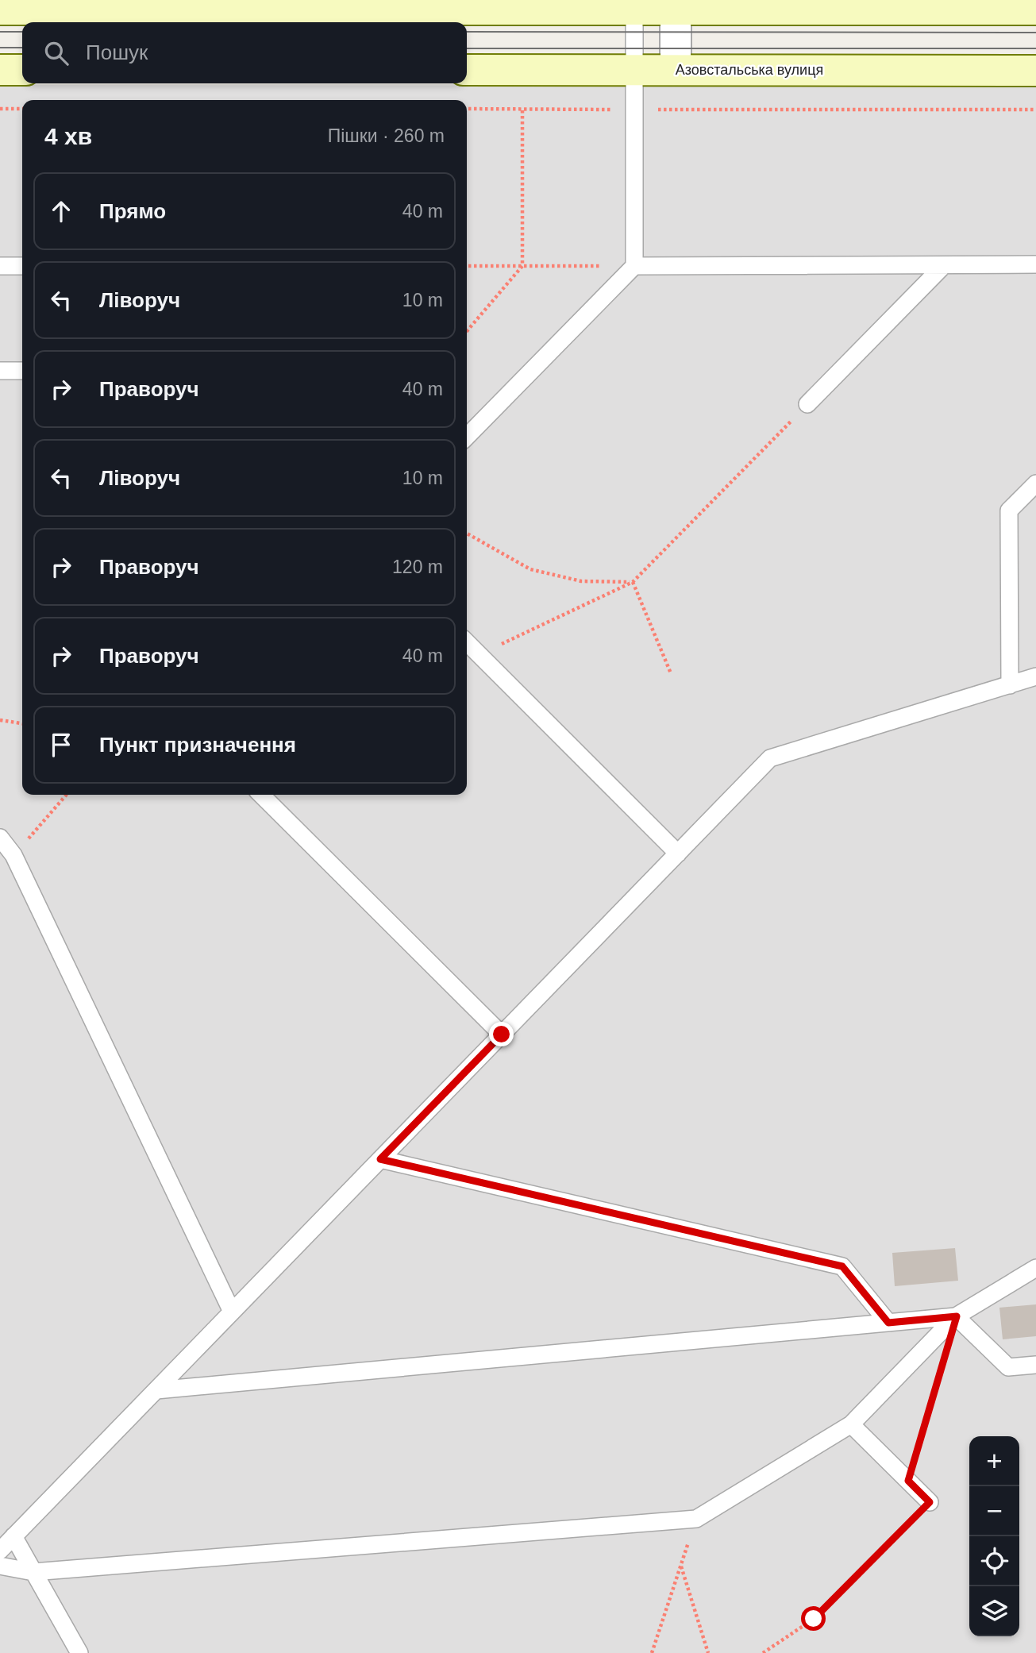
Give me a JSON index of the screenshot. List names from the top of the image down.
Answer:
{
  "streets": {
    "street": ["Азовстальська вулиця"]
  },
  "page": {
    "search": "Пошук",
    "heading": ["4 хв", "Пішки · 260 m"],
    "list": [
      ["Прямо", "40 m"],
      ["Ліворуч", "10 m"],
      ["Праворуч", "40 m"],
      ["Ліворуч", "10 m"],
      ["Праворуч", "120 m"],
      ["Праворуч", "40 m"],
      "Пункт призначення"
    ],
    "map_buttons": ["+", "−"]
  }
}
